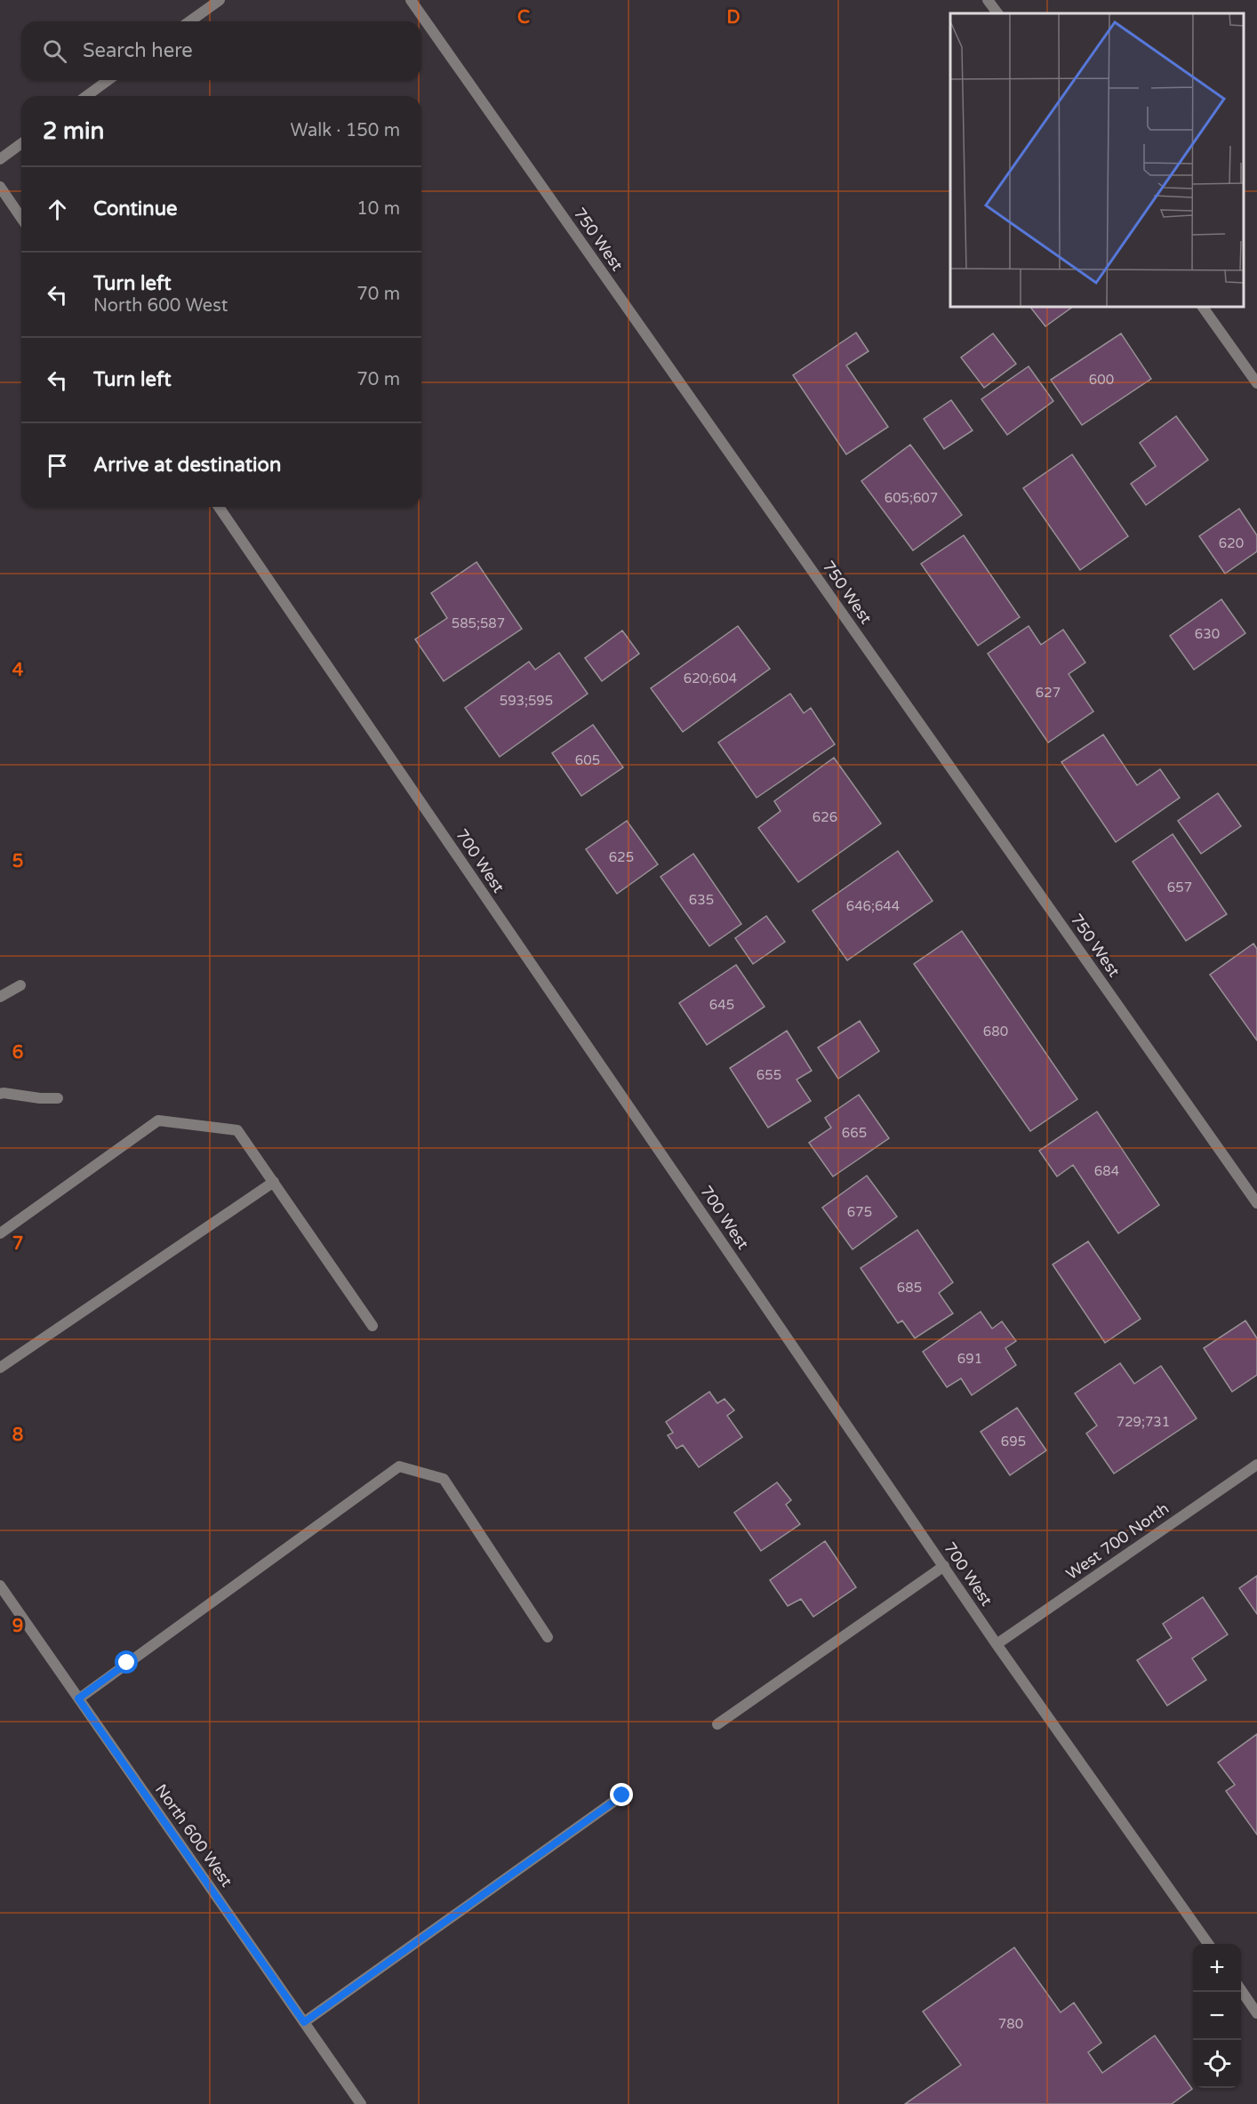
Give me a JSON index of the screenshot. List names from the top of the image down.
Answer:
{
  "streets": {
    "street": [
      "750 West",
      "700 West",
      "West 700 North",
      "North 600 West"
    ]
  },
  "crossings": [
    ["700 West", "West 700 North"]
  ],
  "house_numbers": [
    "600",
    "605;607",
    "620",
    "585;587",
    "630",
    "620;604",
    "627",
    "593;595",
    "605",
    "626",
    "625",
    "657",
    "635",
    "646;644",
    "645",
    "680",
    "655",
    "665",
    "684",
    "675",
    "685",
    "691",
    "729;731",
    "695",
    "780"
  ],
  "page": {
    "search": "Search here",
    "heading": ["2 min", "Walk · 150 m"],
    "list": [
      ["Continue", "10 m"],
      ["Turn left", "North 600 West", "70 m"],
      ["Turn left", "70 m"],
      "Arrive at destination"
    ],
    "map_buttons": ["+", "−"]
  },
  "grid": {
    "columns": ["C", "D"],
    "rows": [
      "4",
      "5",
      "6",
      "7",
      "8",
      "9"
    ]
  }
}
